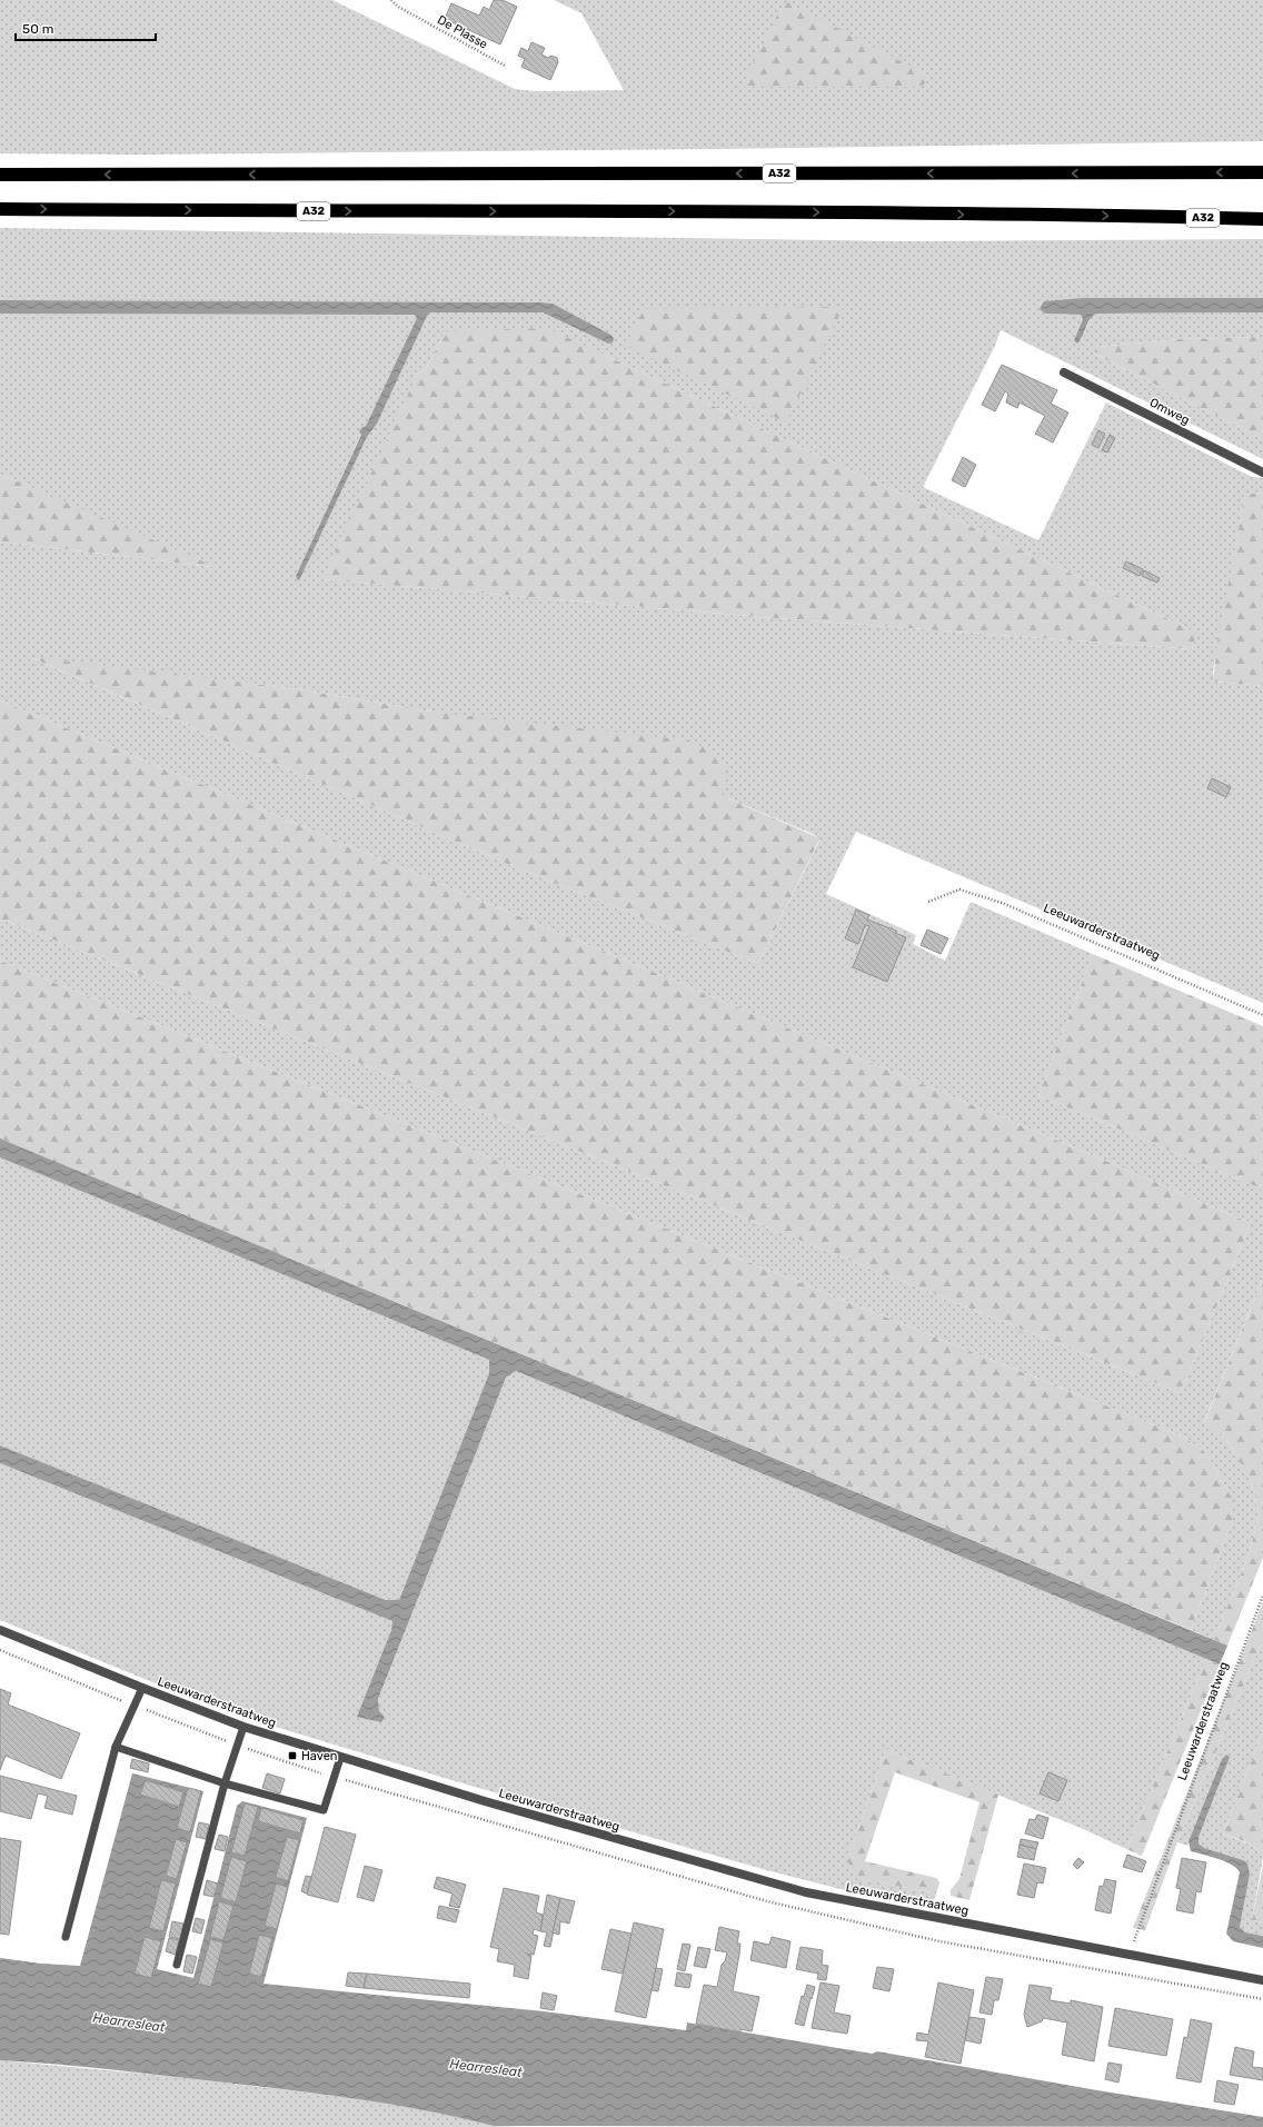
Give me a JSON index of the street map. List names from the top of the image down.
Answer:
{
  "streets": {
    "highway": ["A32"],
    "street": ["Omweg", "Leeuwarderstraatweg"],
    "path": ["De Plasse"]
  },
  "water": ["Hearresleat"],
  "places": {
    "transit": ["Haven"]
  },
  "scale_bar": "50 m"
}
